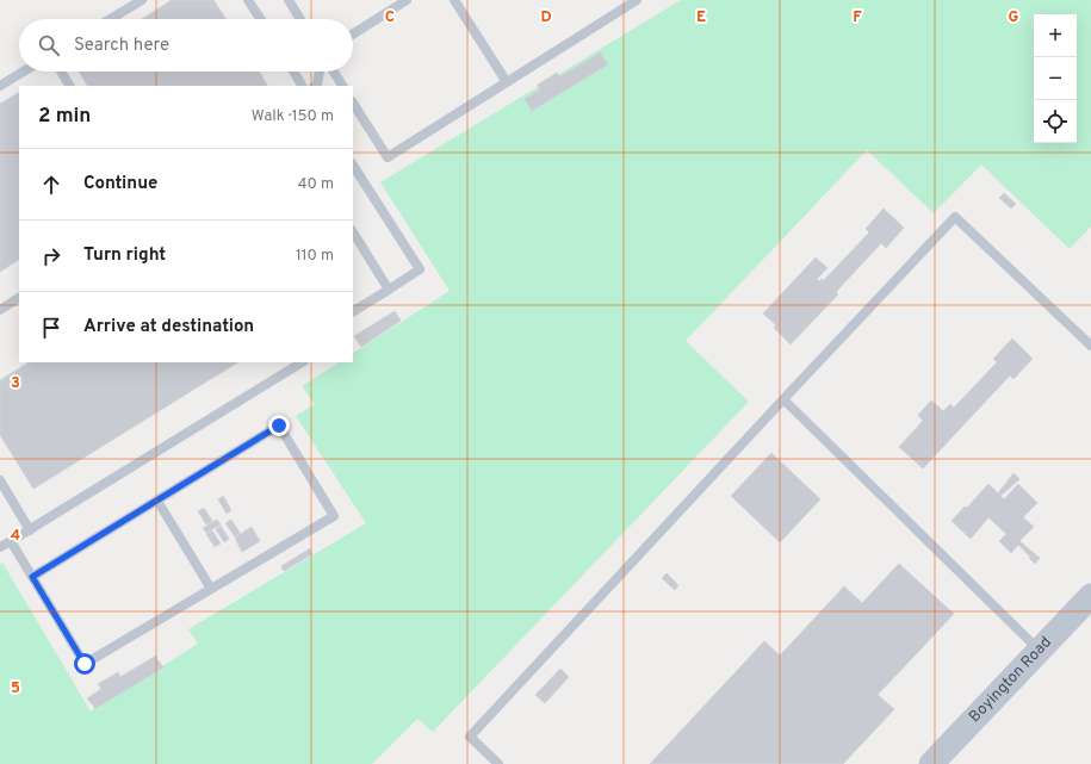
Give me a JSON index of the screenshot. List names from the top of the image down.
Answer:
{
  "streets": {
    "street": ["Boyington Road"]
  },
  "page": {
    "map_buttons": ["+", "−"],
    "search": "Search here",
    "heading": ["2 min", "Walk · 150 m"],
    "list": [
      ["Continue", "40 m"],
      ["Turn right", "110 m"],
      "Arrive at destination"
    ]
  },
  "grid": {
    "columns": [
      "C",
      "D",
      "E",
      "F",
      "G"
    ],
    "rows": ["3", "4", "5"]
  }
}
